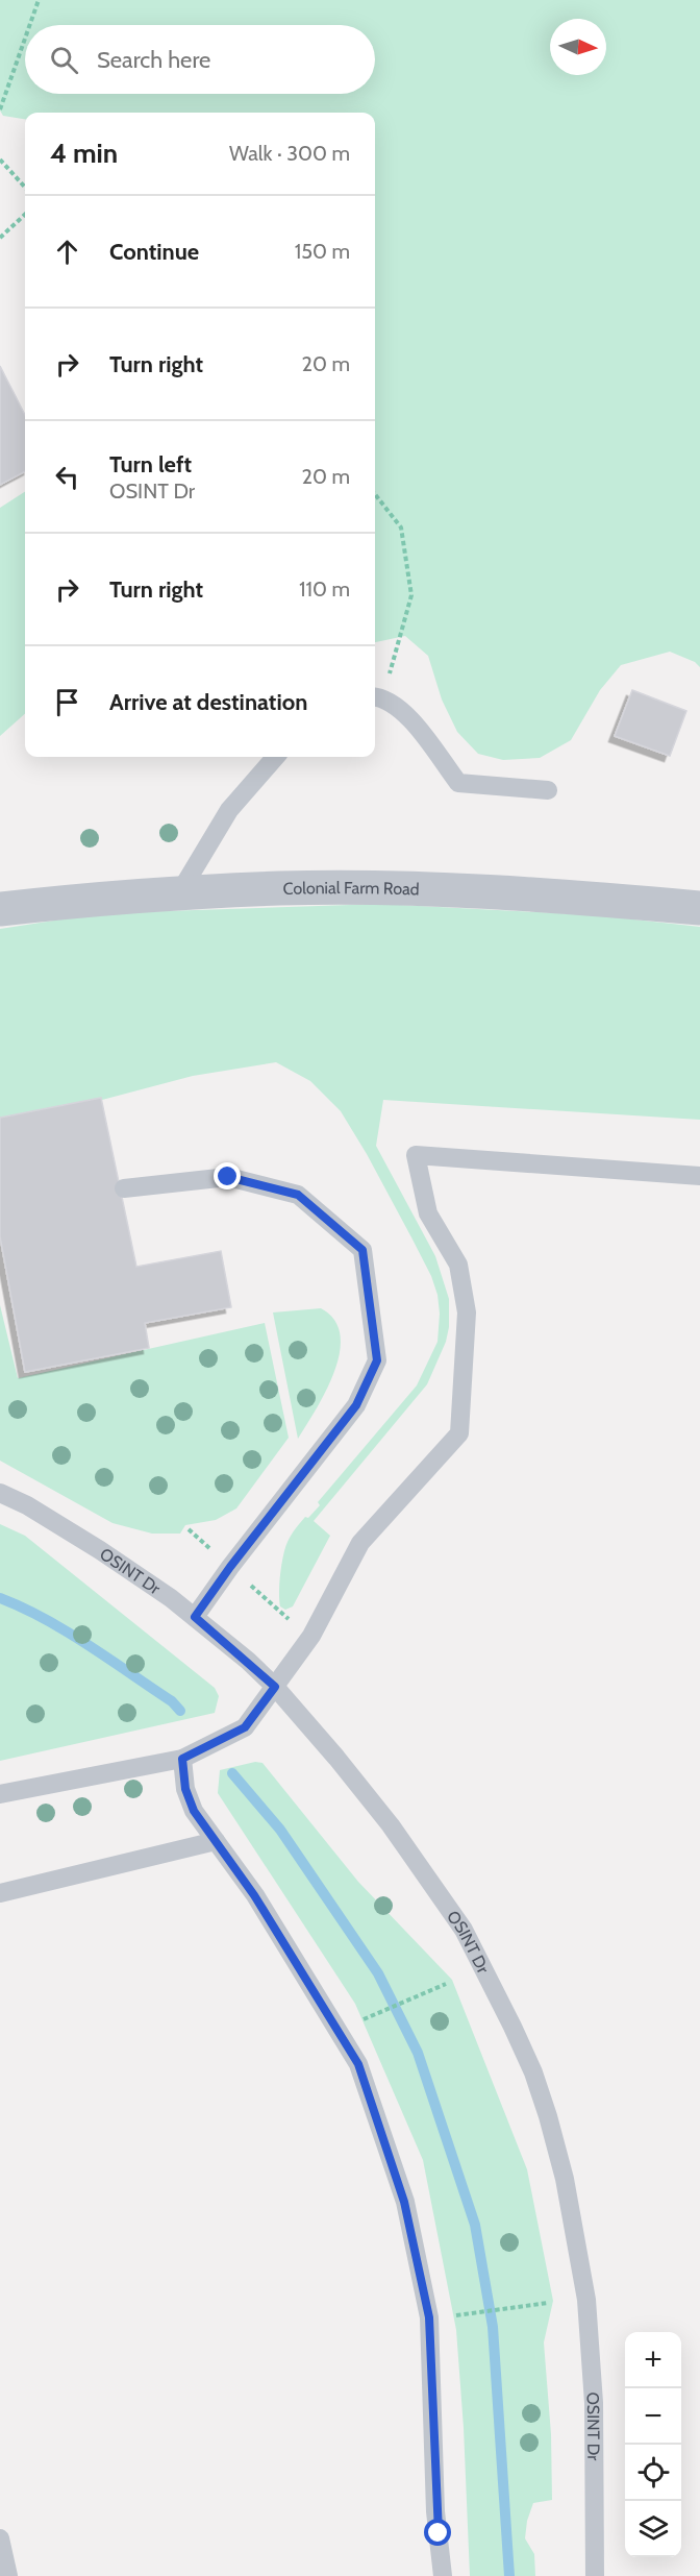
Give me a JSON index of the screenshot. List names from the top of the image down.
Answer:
{
  "streets": {
    "street": ["Colonial Farm Road"],
    "lane": ["OSINT Dr"]
  },
  "north": "right",
  "page": {
    "search": "Search here",
    "heading": ["4 min", "Walk · 300 m"],
    "list": [
      ["Continue", "150 m"],
      ["Turn right", "20 m"],
      ["Turn left", "OSINT Dr", "20 m"],
      ["Turn right", "110 m"],
      "Arrive at destination"
    ],
    "map_buttons": ["+", "−"]
  }
}
